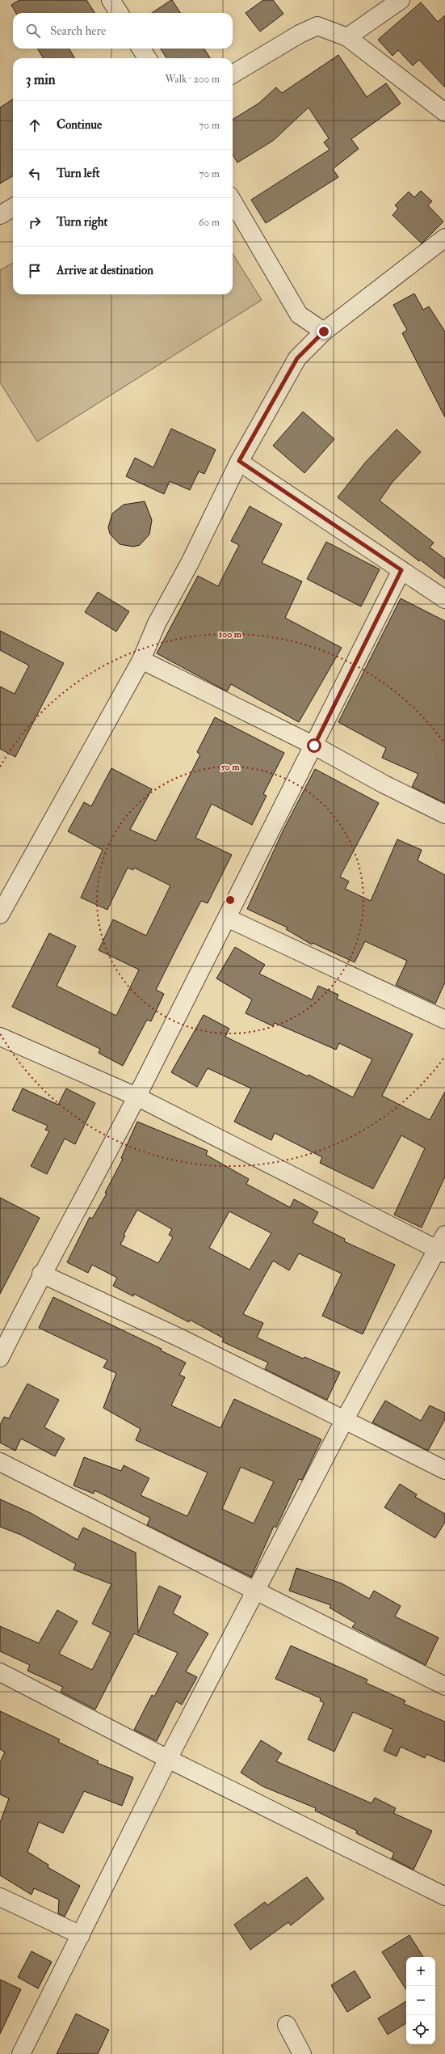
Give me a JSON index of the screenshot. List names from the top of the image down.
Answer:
{
  "page": {
    "search": "Search here",
    "heading": ["3 min", "Walk · 200 m"],
    "list": [
      ["Continue", "70 m"],
      ["Turn left", "70 m"],
      ["Turn right", "60 m"],
      "Arrive at destination"
    ],
    "map_buttons": ["+", "−"]
  },
  "rings": ["100 m", "50 m"]
}
